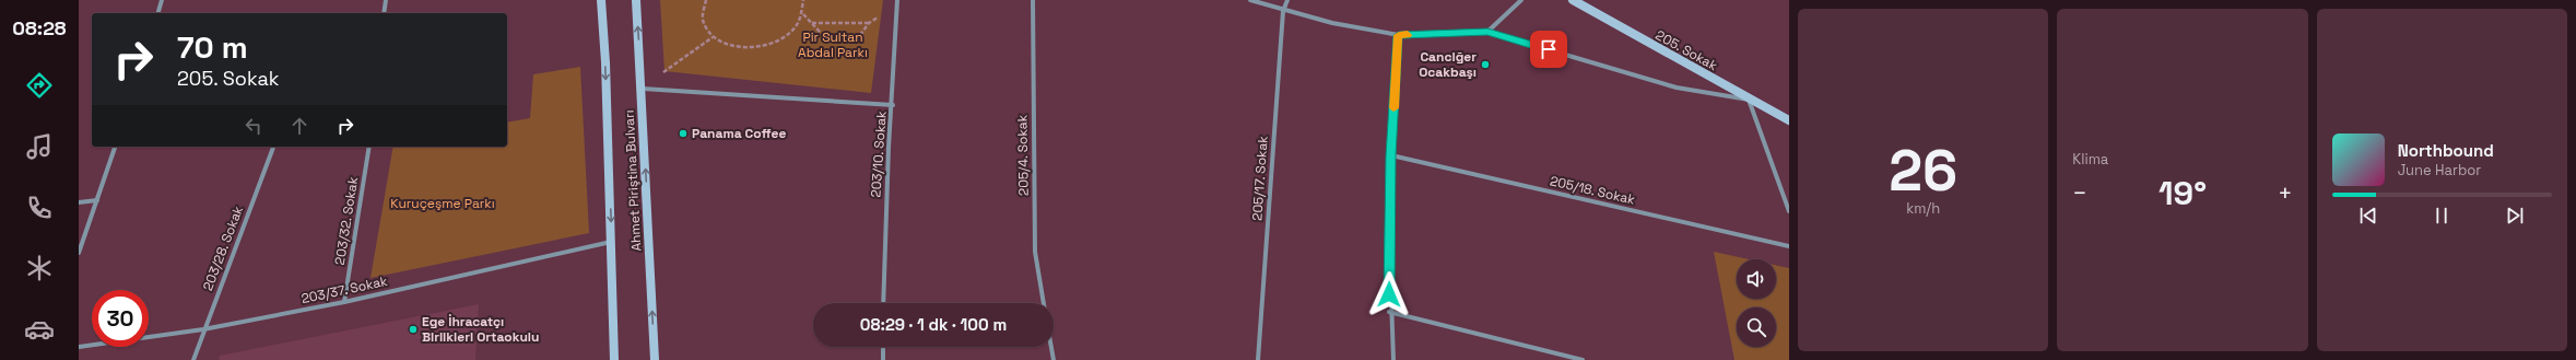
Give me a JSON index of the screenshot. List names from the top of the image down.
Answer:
{
  "streets": {
    "main road": ["205. Sokak", "Ahmet Piriştina Bulvarı"],
    "street": [
      "203/10. Sokak",
      "205/4. Sokak",
      "205/17. Sokak",
      "205/18. Sokak",
      "203/32. Sokak",
      "203/28. Sokak",
      "203/37. Sokak"
    ]
  },
  "crossings": [
    ["Ahmet Piriştina Bulvarı", "203/37. Sokak"],
    ["203/32. Sokak", "203/37. Sokak"],
    ["203/28. Sokak", "203/37. Sokak"]
  ],
  "parks": ["Pir Sultan Abdal Parkı", "Kuruçeşme Parkı"],
  "places": ["Canciğer Ocakbaşı", "Panama Coffee", "Ege İhracatçı Birlikleri Ortaokulu"],
  "page": {
    "tabs": "08:28",
    "tile": [
      ["26", "km/h"],
      "Klima"
    ],
    "turn": ["70 m", "205. Sokak"],
    "song": ["Northbound", "June Harbor"],
    "heat": ["−", "19°", "+"],
    "limit": "30",
    "trip": "08:29 · 1 dk · 100 m"
  }
}
